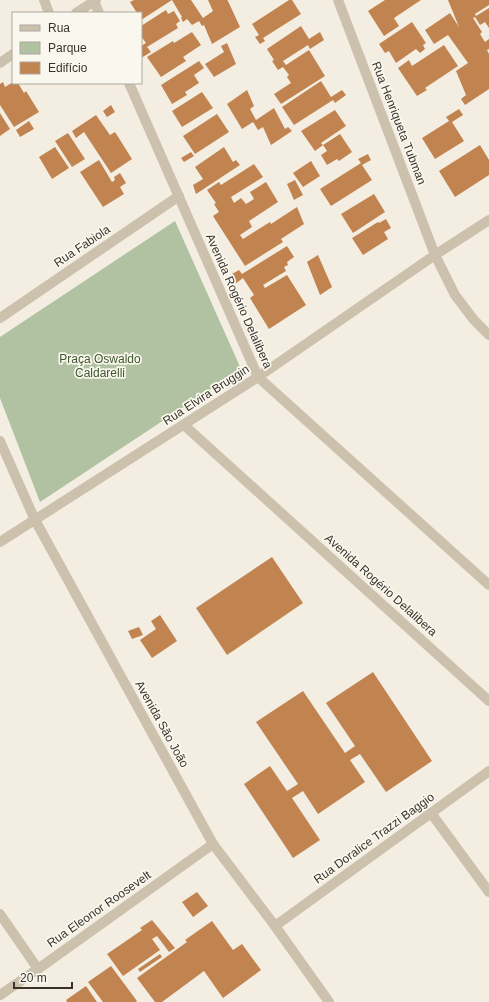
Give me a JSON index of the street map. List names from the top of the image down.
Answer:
{
  "streets": {
    "street": [
      "Rua Henriqueta Tubman",
      "Rua Fabiola",
      "Avenida Rogério Delalibera",
      "Rua Elvira Bruggin",
      "Avenida São João",
      "Rua Doralice Trazzi Baggio",
      "Rua Eleonor Roosevelt"
    ]
  },
  "crossings": [
    ["Rua Henriqueta Tubman", "Rua Elvira Bruggin"],
    ["Rua Fabiola", "Avenida Rogério Delalibera"],
    ["Avenida Rogério Delalibera", "Rua Elvira Bruggin"],
    ["Rua Elvira Bruggin", "Avenida São João"],
    ["Avenida São João", "Rua Doralice Trazzi Baggio"],
    ["Avenida São João", "Rua Eleonor Roosevelt"]
  ],
  "parks": ["Praça Oswaldo Caldarelli"],
  "legend": ["Rua", "Parque", "Edifício"],
  "scale_bar": "20 m"
}
